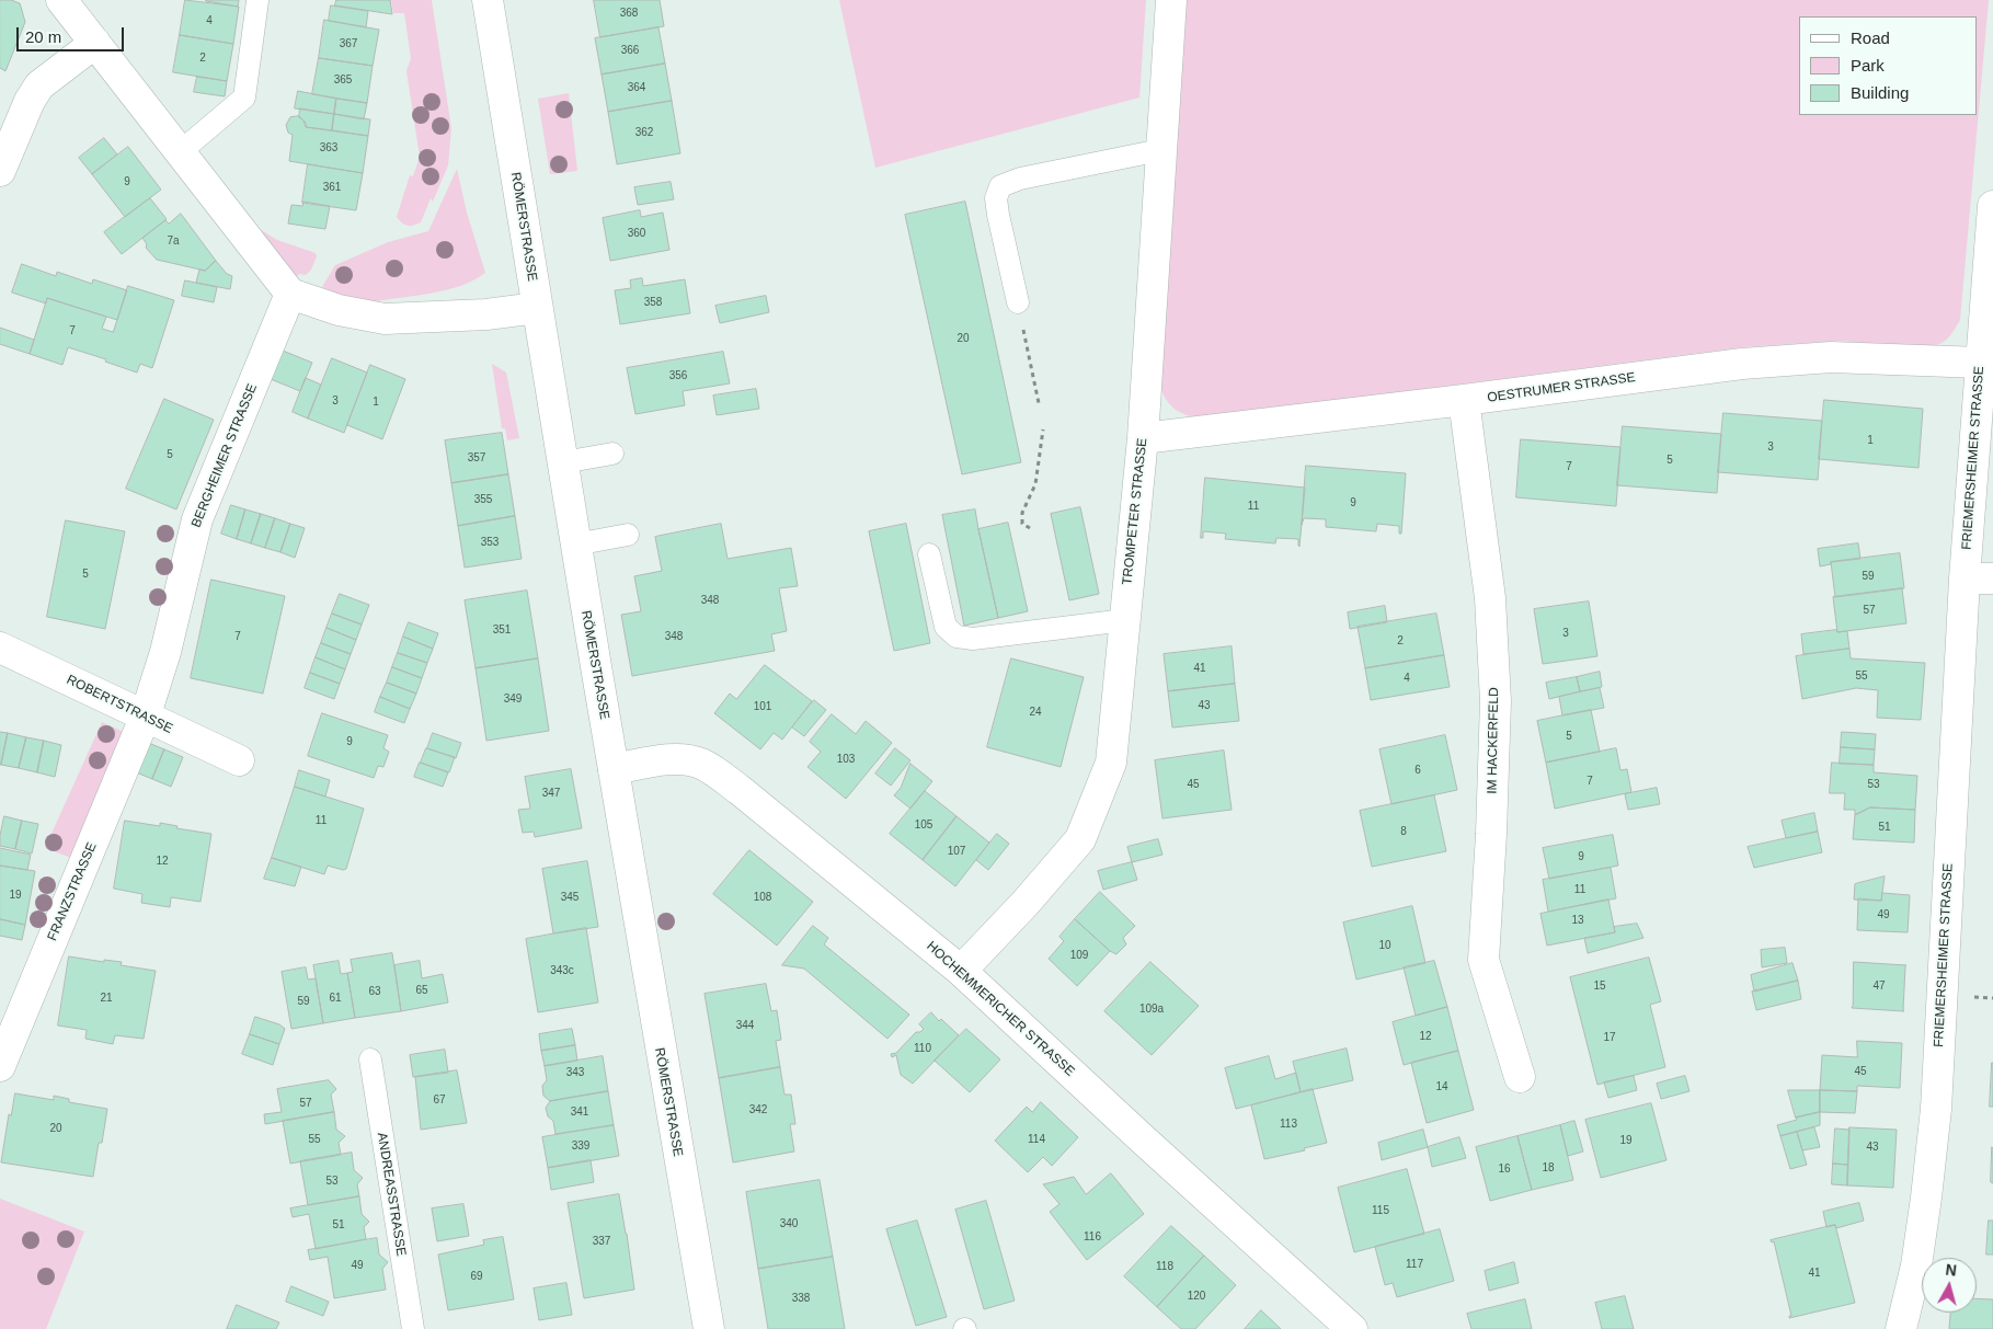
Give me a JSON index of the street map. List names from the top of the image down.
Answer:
{
  "streets": {
    "street": [
      "RÖMERSTRASSE",
      "OESTRUMER STRASSE",
      "BERGHEIMER STRASSE",
      "FRIEMERSHEIMER STRASSE",
      "TROMPETER STRASSE",
      "ROBERTSTRASSE",
      "IM HACKERFELD",
      "FRANZSTRASSE",
      "HOCHEMMERICHER STRASSE"
    ],
    "lane": ["ANDREASSTRASSE"]
  },
  "crossings": [
    ["RÖMERSTRASSE", "HOCHEMMERICHER STRASSE"],
    ["OESTRUMER STRASSE", "FRIEMERSHEIMER STRASSE"],
    ["OESTRUMER STRASSE", "TROMPETER STRASSE"],
    ["OESTRUMER STRASSE", "IM HACKERFELD"],
    ["BERGHEIMER STRASSE", "ROBERTSTRASSE"],
    ["BERGHEIMER STRASSE", "FRANZSTRASSE"],
    ["TROMPETER STRASSE", "HOCHEMMERICHER STRASSE"],
    ["ROBERTSTRASSE", "FRANZSTRASSE"]
  ],
  "house_numbers": [
    "368",
    "4",
    "367",
    "366",
    "2",
    "365",
    "364",
    "362",
    "363",
    "9",
    "361",
    "360",
    "7a",
    "358",
    "7",
    "20",
    "356",
    "3",
    "1",
    "1",
    "3",
    "5",
    "357",
    "5",
    "7",
    "355",
    "9",
    "11",
    "353",
    "5",
    "59",
    "348",
    "57",
    "351",
    "3",
    "7",
    "348",
    "2",
    "41",
    "55",
    "4",
    "349",
    "43",
    "101",
    "24",
    "5",
    "9",
    "103",
    "6",
    "7",
    "45",
    "53",
    "347",
    "11",
    "105",
    "51",
    "8",
    "107",
    "9",
    "12",
    "11",
    "19",
    "345",
    "108",
    "49",
    "13",
    "10",
    "109",
    "343c",
    "15",
    "47",
    "65",
    "63",
    "21",
    "61",
    "59",
    "109a",
    "344",
    "12",
    "17",
    "110",
    "45",
    "343",
    "14",
    "67",
    "57",
    "342",
    "341",
    "113",
    "20",
    "55",
    "114",
    "19",
    "339",
    "43",
    "18",
    "16",
    "53",
    "115",
    "340",
    "51",
    "116",
    "337",
    "117",
    "49",
    "118",
    "41",
    "69",
    "120",
    "338"
  ],
  "legend": ["Road", "Park", "Building"],
  "scale_bar": "20 m",
  "north": "top"
}
